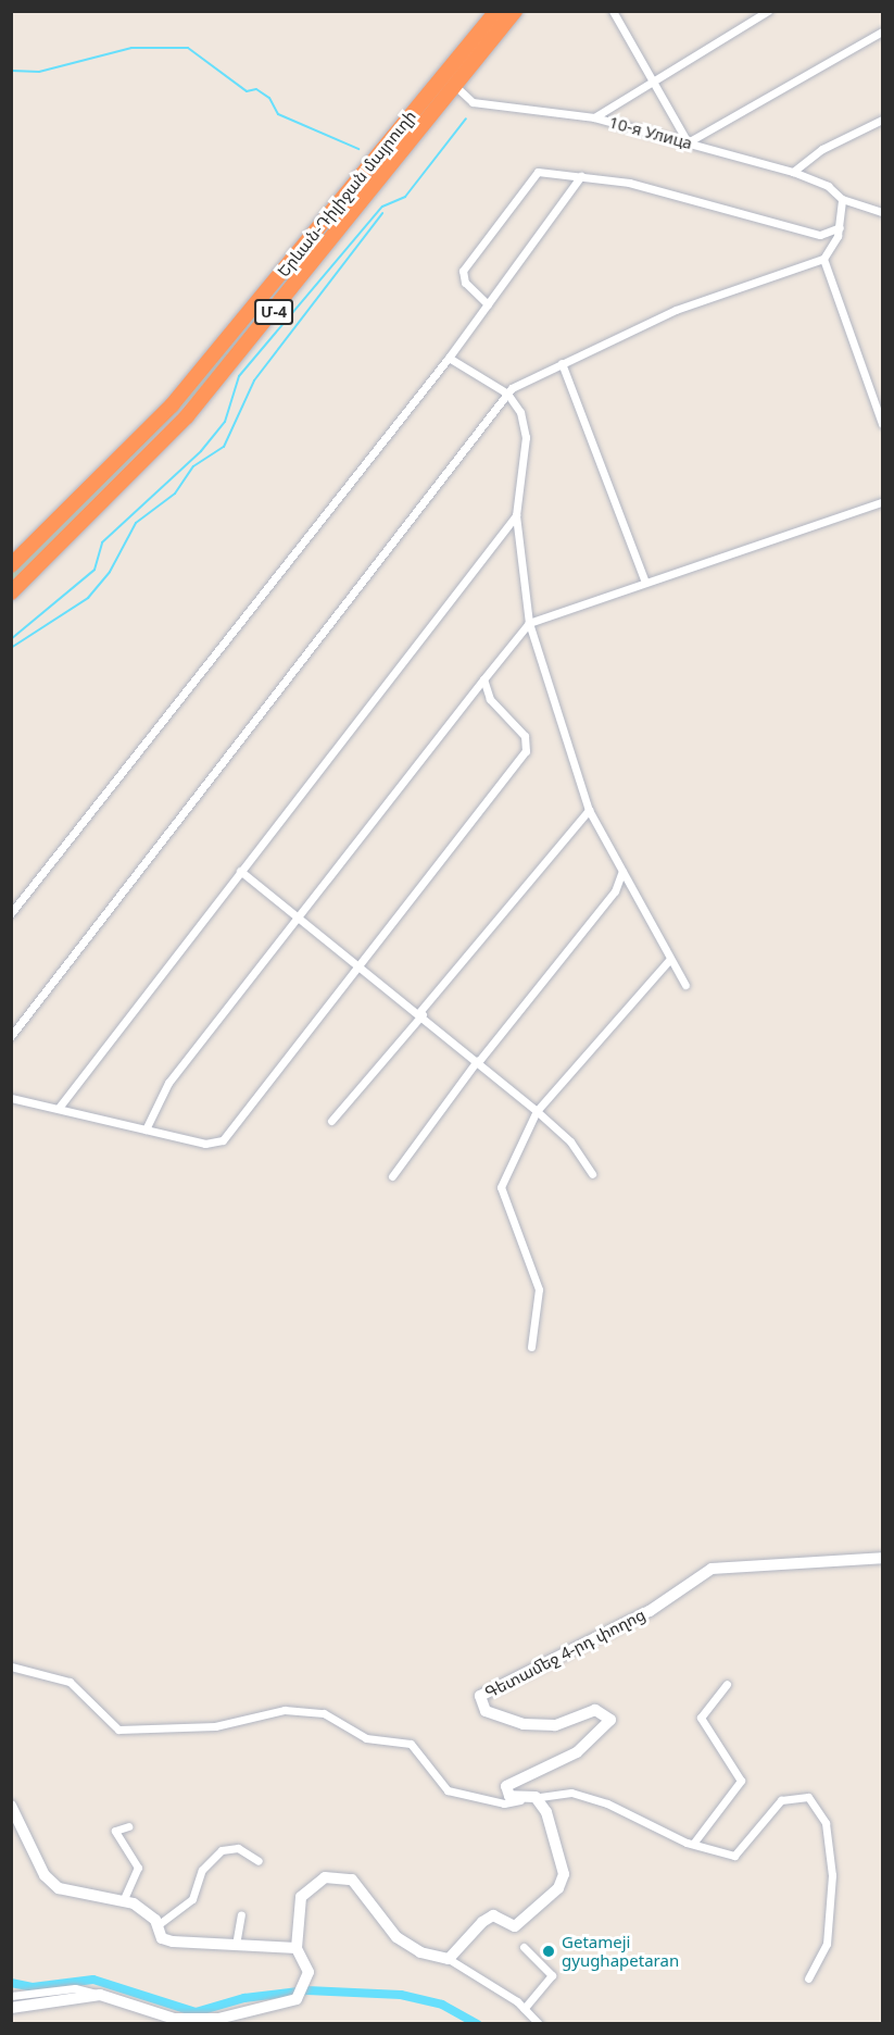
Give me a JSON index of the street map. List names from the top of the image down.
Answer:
{
  "streets": {
    "highway": ["Երևան-Դիլիջան մայրուղի", "Մ-4"],
    "street": ["10-я Улица", "Գետամեջ 4-րդ փողոց"]
  },
  "crossings": [
    ["10-я Улица", "Երևան-Դիլիջան մայրուղի"]
  ],
  "places": ["Getameji gyughapetaran"]
}
